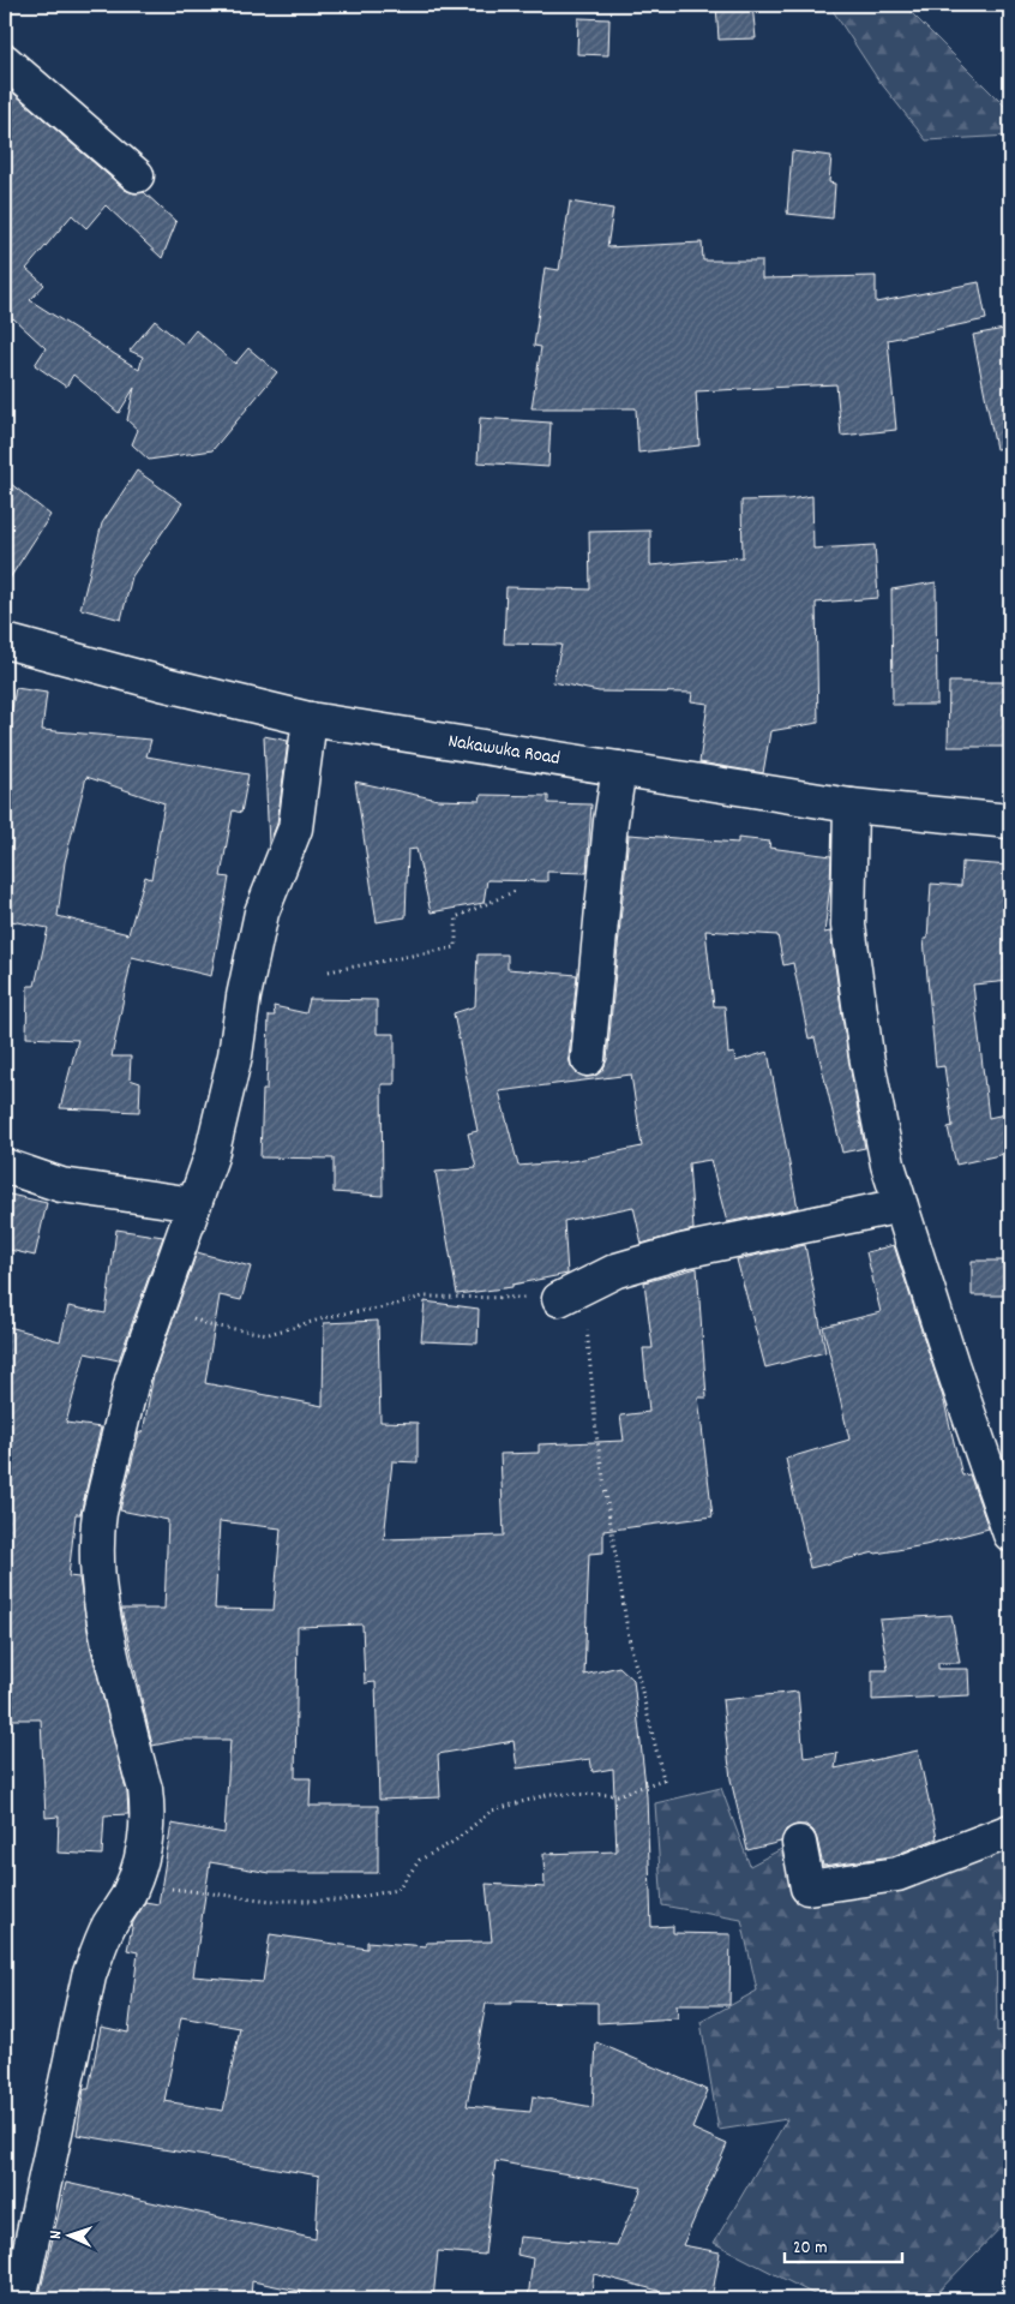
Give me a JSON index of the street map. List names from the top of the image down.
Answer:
{
  "streets": {
    "street": ["Nakawuka Road"]
  },
  "scale_bar": "20 m",
  "north": "left"
}
